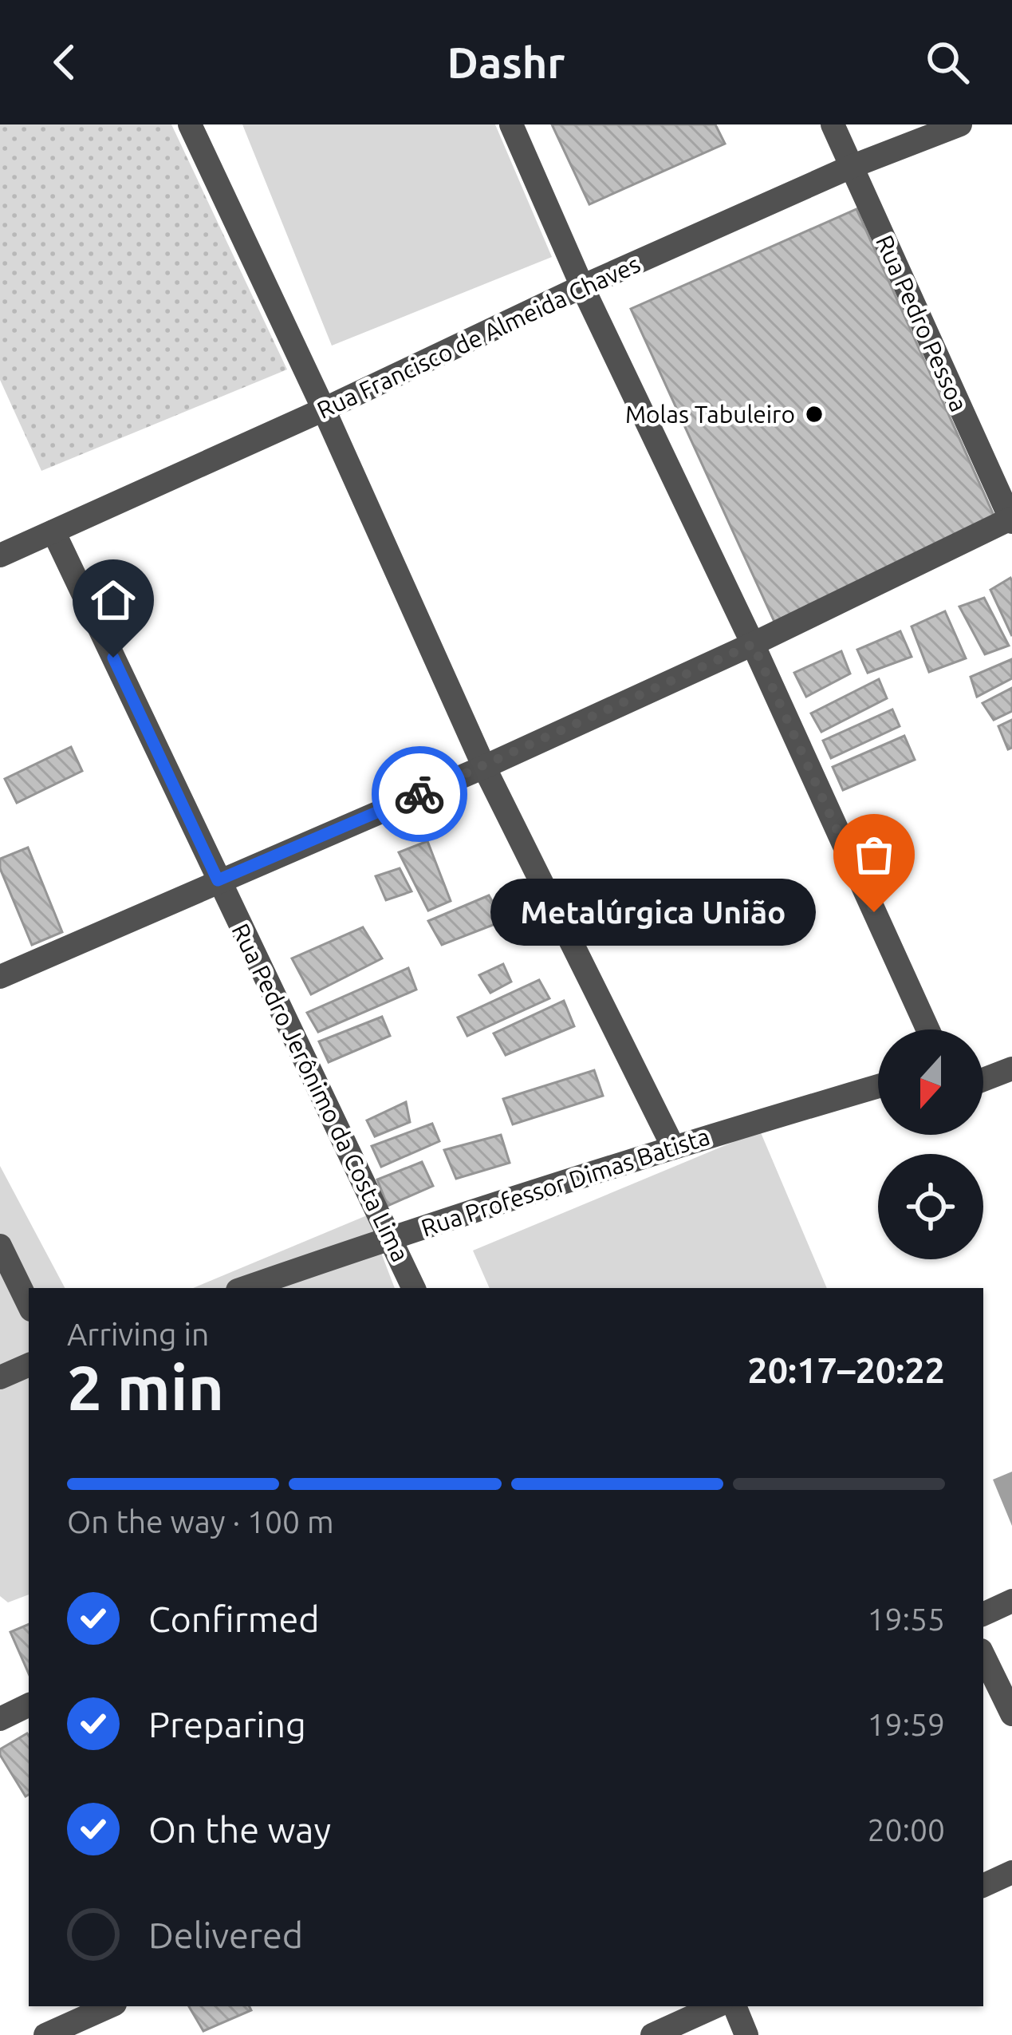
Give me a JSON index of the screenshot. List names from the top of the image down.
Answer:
{
  "streets": {
    "street": [
      "Rua Pedro Pessoa",
      "Rua Francisco de Almeida Chaves",
      "Rua Pedro Jerônimo da Costa Lima",
      "Rua Professor Dimas Batista"
    ]
  },
  "crossings": [
    ["Rua Pedro Pessoa", "Rua Francisco de Almeida Chaves"],
    ["Rua Francisco de Almeida Chaves", "Rua Pedro Jerônimo da Costa Lima"],
    ["Rua Pedro Jerônimo da Costa Lima", "Rua Professor Dimas Batista"]
  ],
  "places": ["Molas Tabuleiro", "Metalúrgica União"],
  "north": "bottom",
  "page": {
    "header": "Dashr",
    "bubble": "Metalúrgica União",
    "heading": ["2 min", "Arriving in", "20:17–20:22"],
    "bar": "On the way · 100 m",
    "list": [
      ["Confirmed", "19:55"],
      ["Preparing", "19:59"],
      ["On the way", "20:00"],
      "Delivered"
    ]
  }
}
